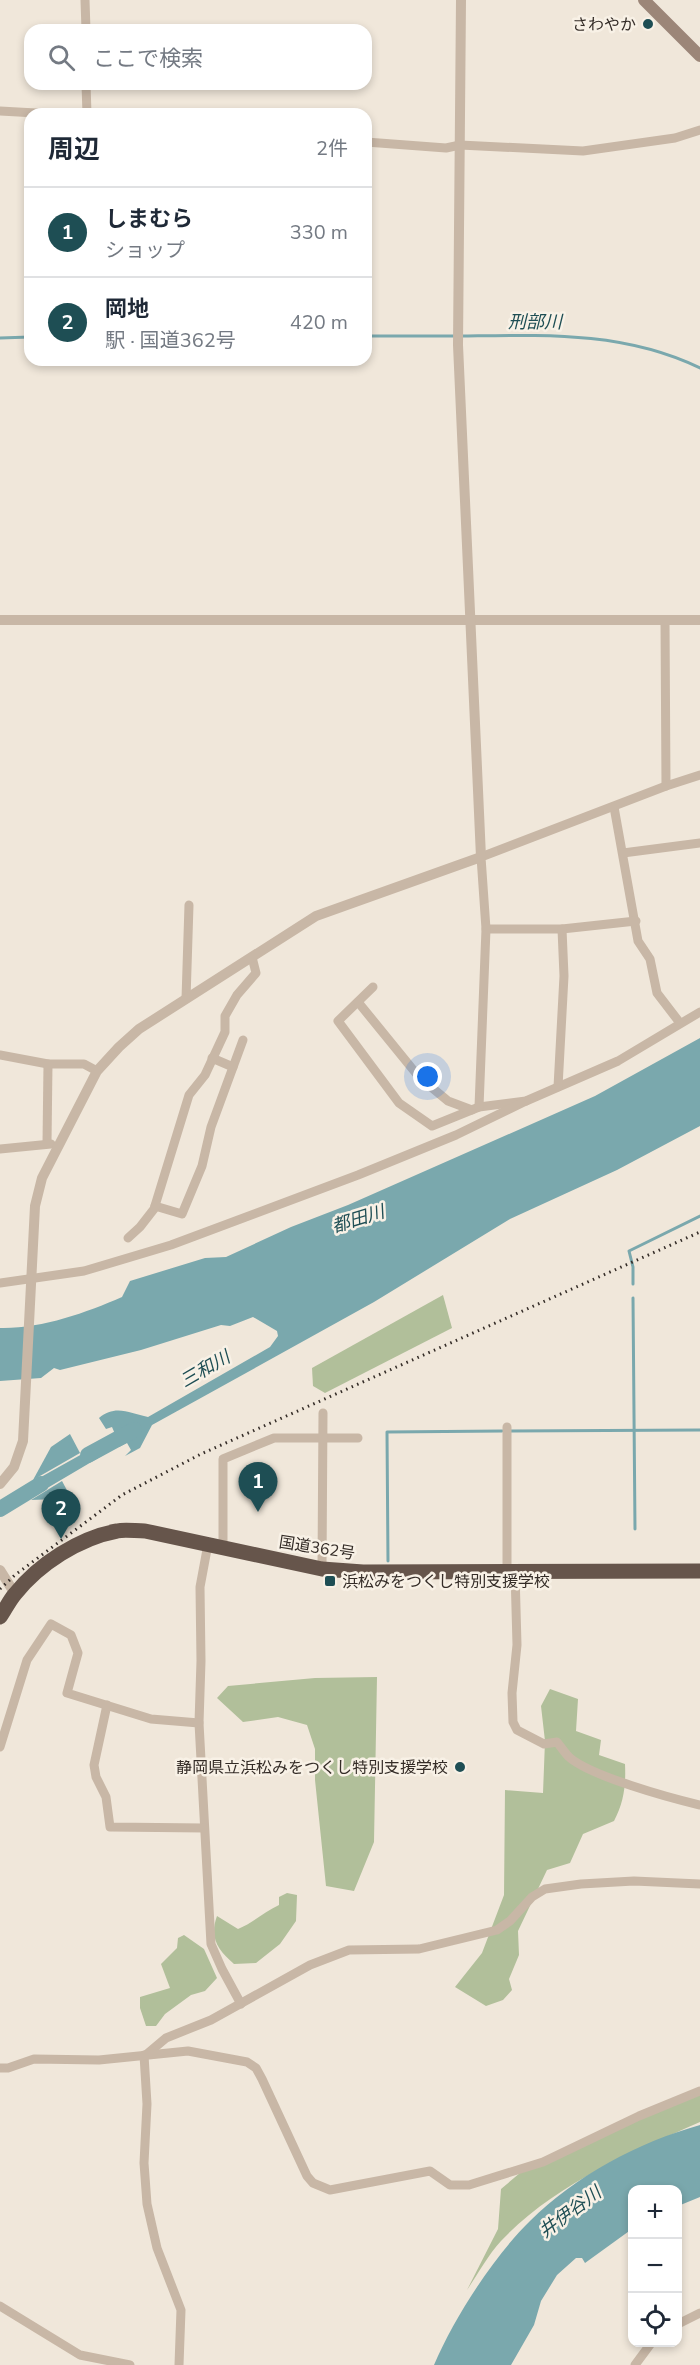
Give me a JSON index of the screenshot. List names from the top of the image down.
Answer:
{
  "streets": {
    "highway": ["国道362号"]
  },
  "water": [
    "刑部川",
    "都田川",
    "三和川",
    "井伊谷川"
  ],
  "places": {
    "other": ["さわやか", "静岡県立浜松みをつくし特別支援学校"],
    "transit": ["浜松みをつくし特別支援学校"]
  },
  "page": {
    "search": "ここで検索",
    "heading": ["周辺", "2件"],
    "list": [
      {
        "mark": "1",
        "name": "しまむら",
        "note": "ショップ",
        "value": "330 m"
      },
      {
        "mark": "2",
        "name": "岡地",
        "note": "駅 · 国道362号",
        "value": "420 m"
      }
    ],
    "pins": ["1", "2"],
    "map_buttons": ["+", "−"]
  }
}
